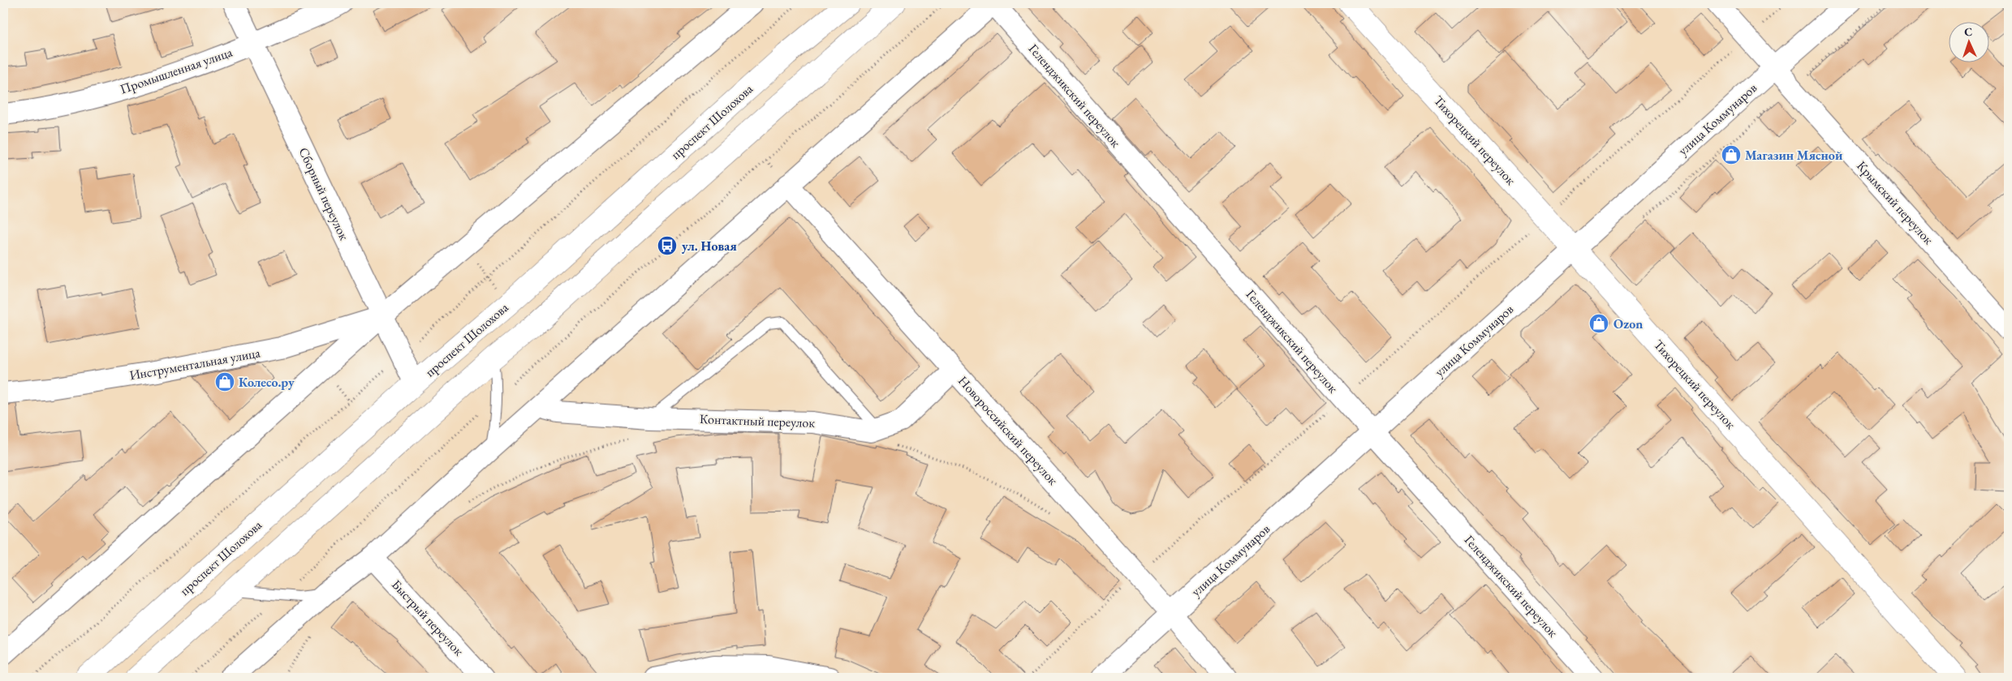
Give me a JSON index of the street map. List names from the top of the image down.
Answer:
{
  "streets": {
    "main road": ["проспект Шолохова", "Тихорецкий переулок"],
    "street": [
      "Промышленная улица",
      "Геленджикский переулок",
      "улица Коммунаров",
      "Сборный переулок",
      "Крымский переулок",
      "Инструментальная улица",
      "Контактный переулок",
      "Новороссийский переулок",
      "Быстрый переулок"
    ]
  },
  "crossings": [
    ["Промышленная улица", "Сборный переулок"],
    ["Геленджикский переулок", "улица Коммунаров"],
    ["улица Коммунаров", "Тихорецкий переулок"],
    ["улица Коммунаров", "Крымский переулок"],
    ["улица Коммунаров", "Новороссийский переулок"],
    ["проспект Шолохова", "Сборный переулок"],
    ["Сборный переулок", "Инструментальная улица"],
    ["Контактный переулок", "Новороссийский переулок"]
  ],
  "places": {
    "shop": ["Магазин Мясной", "Ozon", "Колесо.ру"],
    "bus stop": ["ул. Новая"]
  },
  "north": "top"
}
